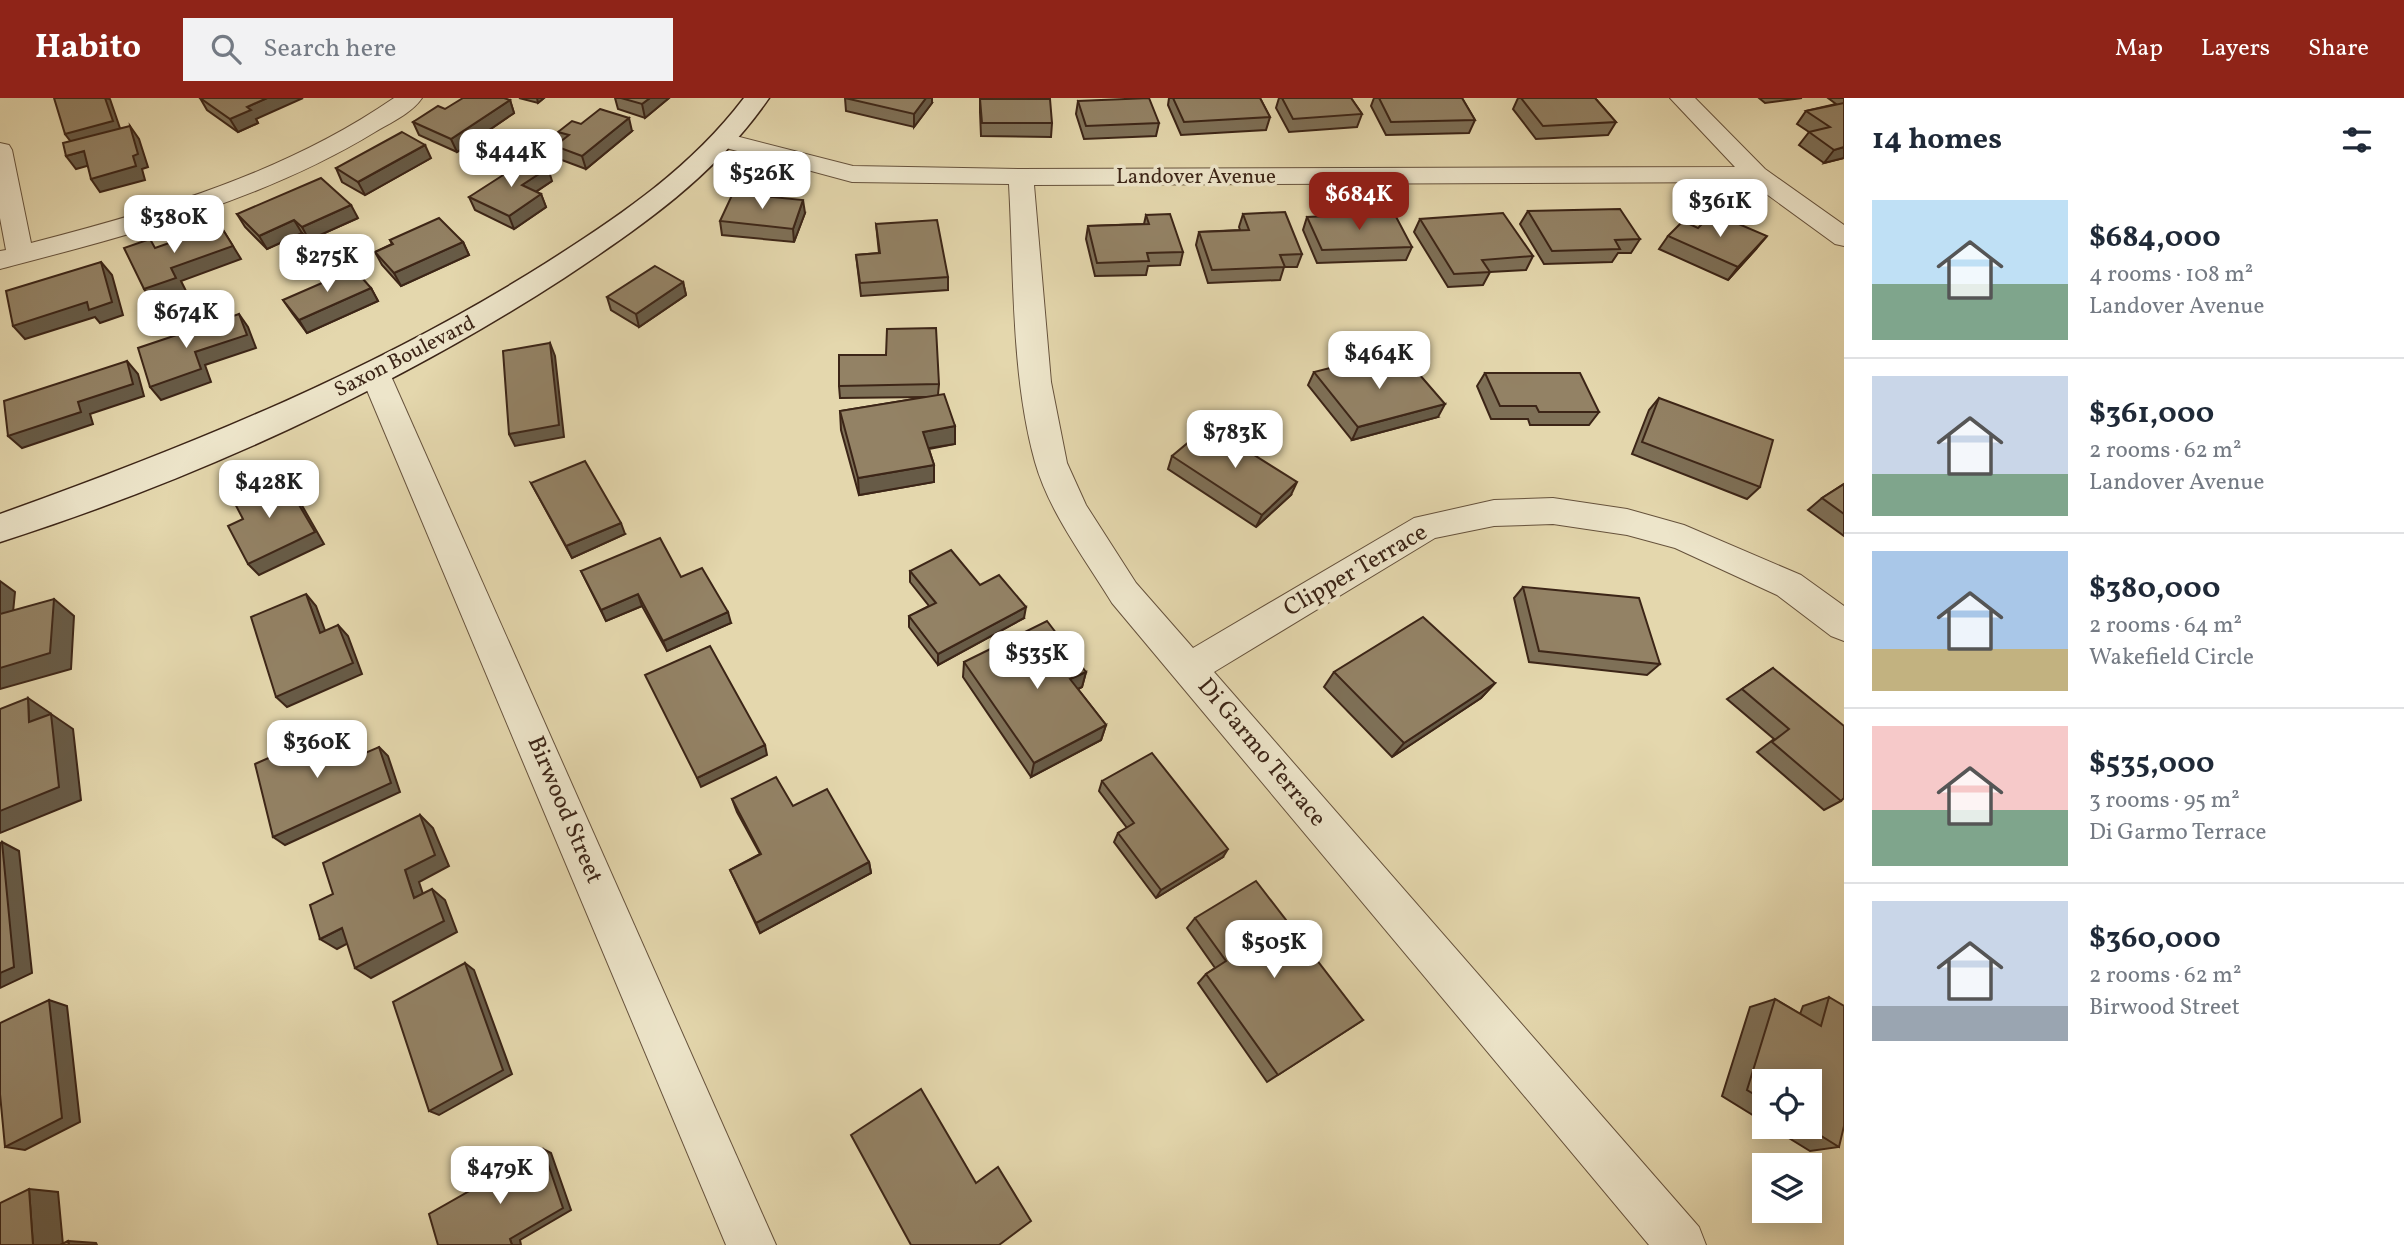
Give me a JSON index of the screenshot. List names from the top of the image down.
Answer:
{
  "streets": {
    "main road": ["Saxon Boulevard"],
    "street": [
      "Landover Avenue",
      "Clipper Terrace",
      "Di Garmo Terrace",
      "Birwood Street"
    ]
  },
  "crossings": [
    ["Landover Avenue", "Saxon Boulevard"],
    ["Landover Avenue", "Di Garmo Terrace"],
    ["Saxon Boulevard", "Birwood Street"],
    ["Clipper Terrace", "Di Garmo Terrace"]
  ],
  "page": {
    "header": "Habito",
    "search": "Search here",
    "nav": ["Map", "Layers", "Share"],
    "heading": "14 homes",
    "price": [
      "$444K",
      "$526K",
      "$684K",
      "$361K",
      "$380K",
      "$275K",
      "$674K",
      "$464K",
      "$783K",
      "$428K",
      "$535K",
      "$360K",
      "$505K",
      "$479K"
    ],
    "list": [
      {
        "name": "$684,000",
        "note": "4 rooms · 108 m² · Landover Avenue"
      },
      {
        "name": "$361,000",
        "note": "2 rooms · 62 m² · Landover Avenue"
      },
      {
        "name": "$380,000",
        "note": "2 rooms · 64 m² · Wakefield Circle"
      },
      {
        "name": "$535,000",
        "note": "3 rooms · 95 m² · Di Garmo Terrace"
      },
      {
        "name": "$360,000",
        "note": "2 rooms · 62 m² · Birwood Street"
      }
    ]
  }
}
